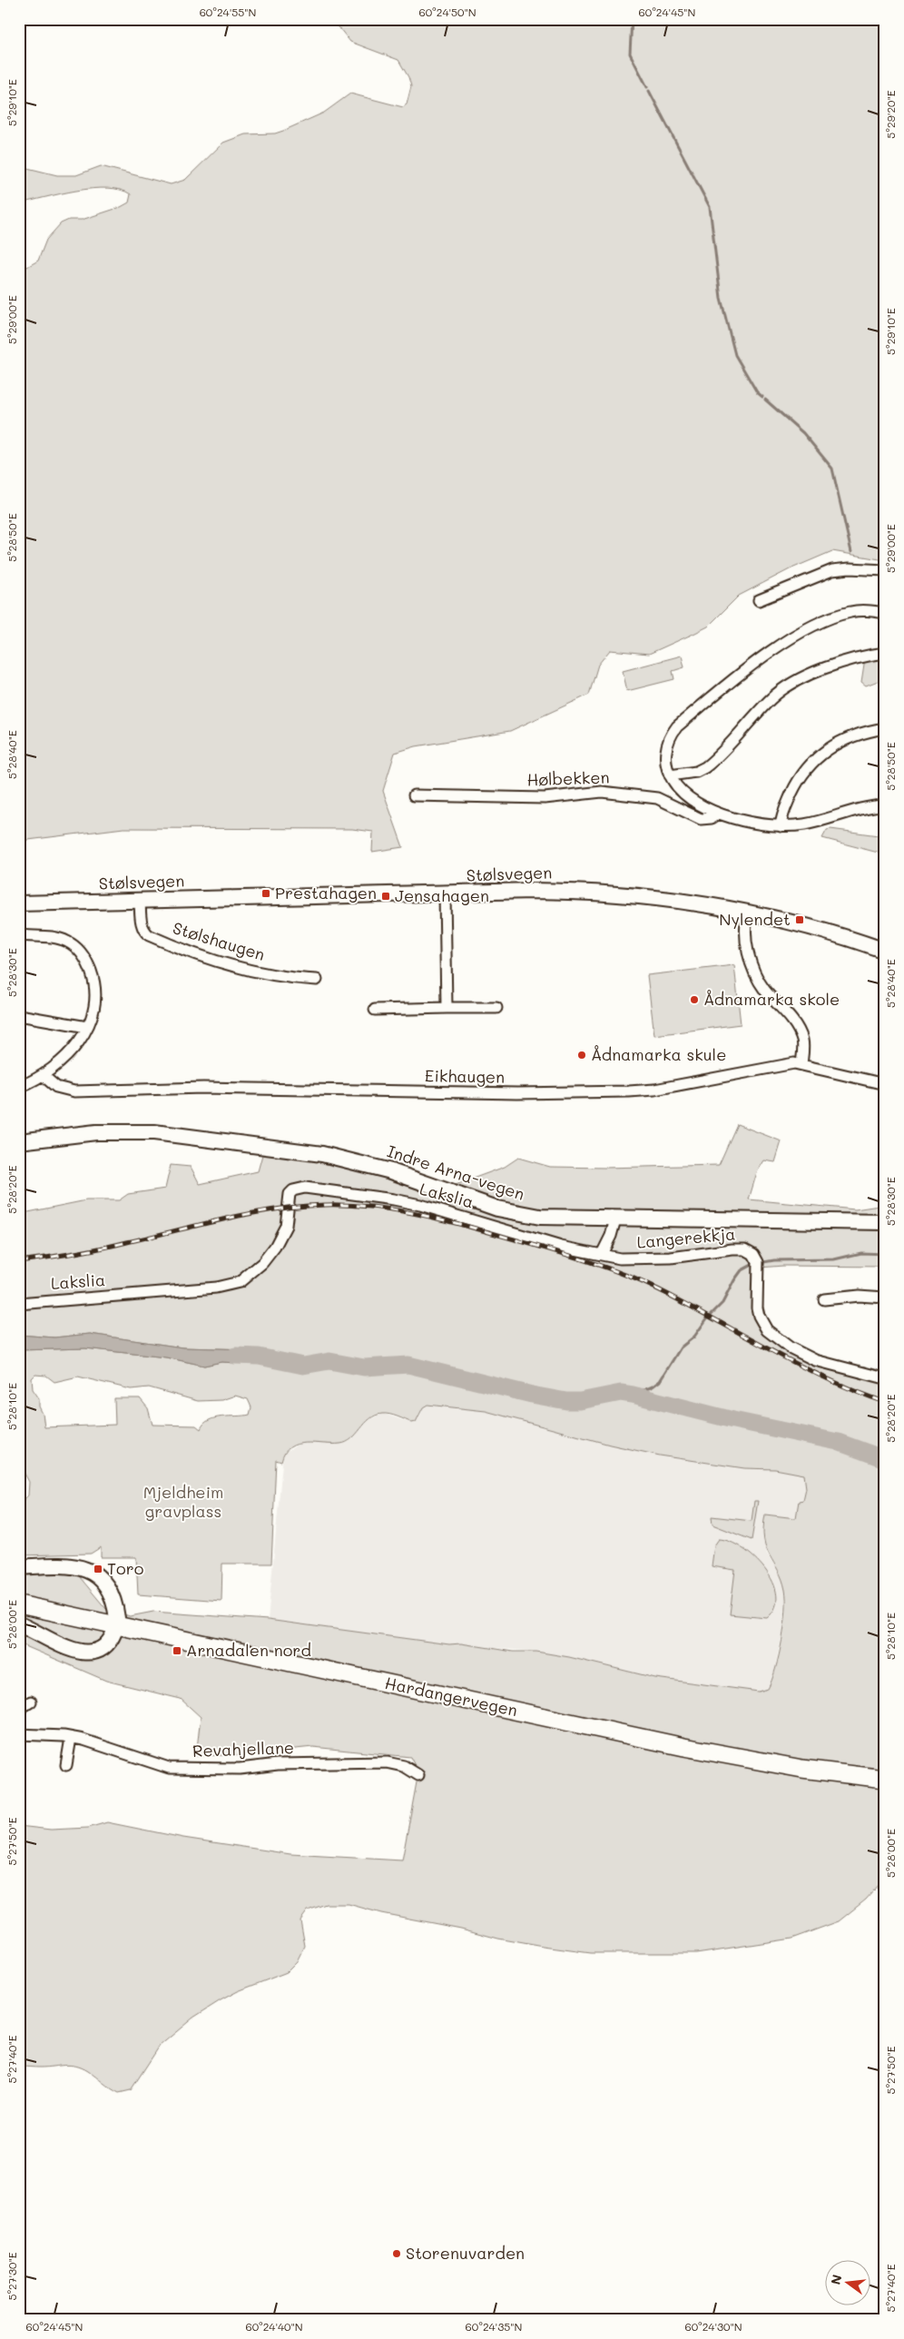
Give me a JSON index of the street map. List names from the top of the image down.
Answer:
{
  "streets": {
    "main road": ["Stølsvegen", "Indre Arna-vegen", "Hardangervegen"],
    "street": [
      "Hølbekken",
      "Stølshaugen",
      "Eikhaugen",
      "Lakslia",
      "Langerekkja",
      "Revahjellane"
    ]
  },
  "crossings": [
    ["Stølsvegen", "Stølshaugen"],
    ["Lakslia", "Langerekkja"]
  ],
  "parks": ["Mjeldheim gravplass"],
  "places": {
    "transit": [
      "Prestahagen",
      "Jensahagen",
      "Nylendet",
      "Toro",
      "Arnadalen nord"
    ],
    "other": ["Ådnamarka skole", "Ådnamarka skule", "Storenuvarden"]
  },
  "north": "left",
  "coordinates": [
    "60°24'55\"N",
    "60°24'50\"N",
    "60°24'45\"N",
    "5°29'10\"E",
    "5°29'20\"E",
    "5°29'00\"E",
    "5°28'50\"E",
    "5°28'40\"E",
    "5°28'30\"E",
    "5°28'20\"E",
    "5°28'10\"E",
    "5°28'00\"E",
    "5°27'50\"E",
    "5°27'40\"E",
    "5°27'30\"E",
    "60°24'40\"N",
    "60°24'35\"N",
    "60°24'30\"N"
  ]
}
